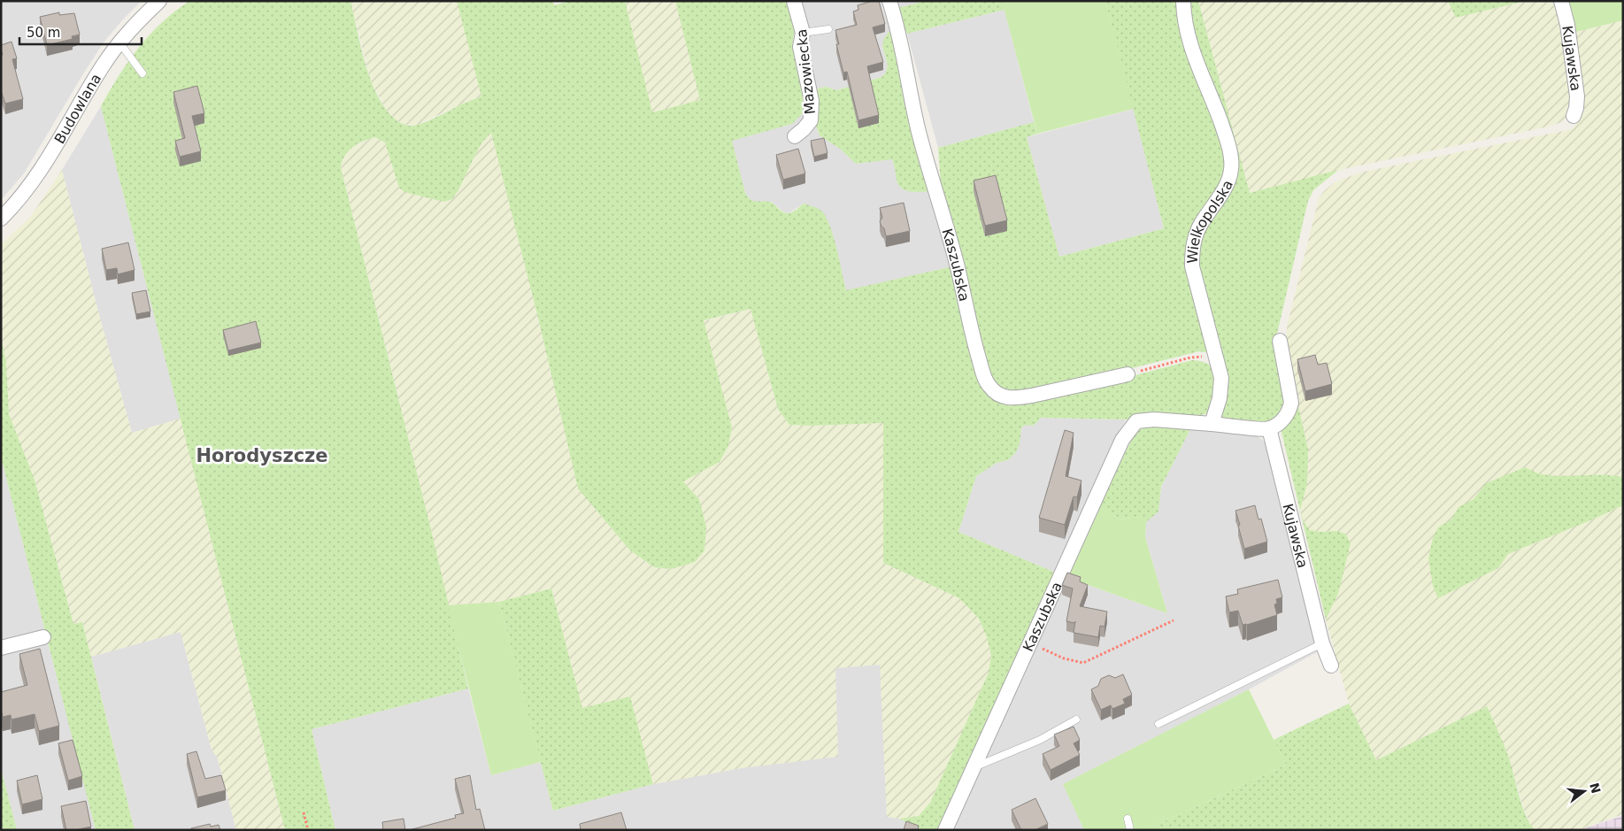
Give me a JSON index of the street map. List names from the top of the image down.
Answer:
{
  "streets": {
    "street": [
      "Kujawska",
      "Mazowiecka",
      "Budowlana",
      "Wielkopolska",
      "Kaszubska"
    ]
  },
  "crossings": [
    ["Wielkopolska", "Kaszubska"]
  ],
  "districts": ["Horodyszcze"],
  "scale_bar": "50 m",
  "north": "right"
}
